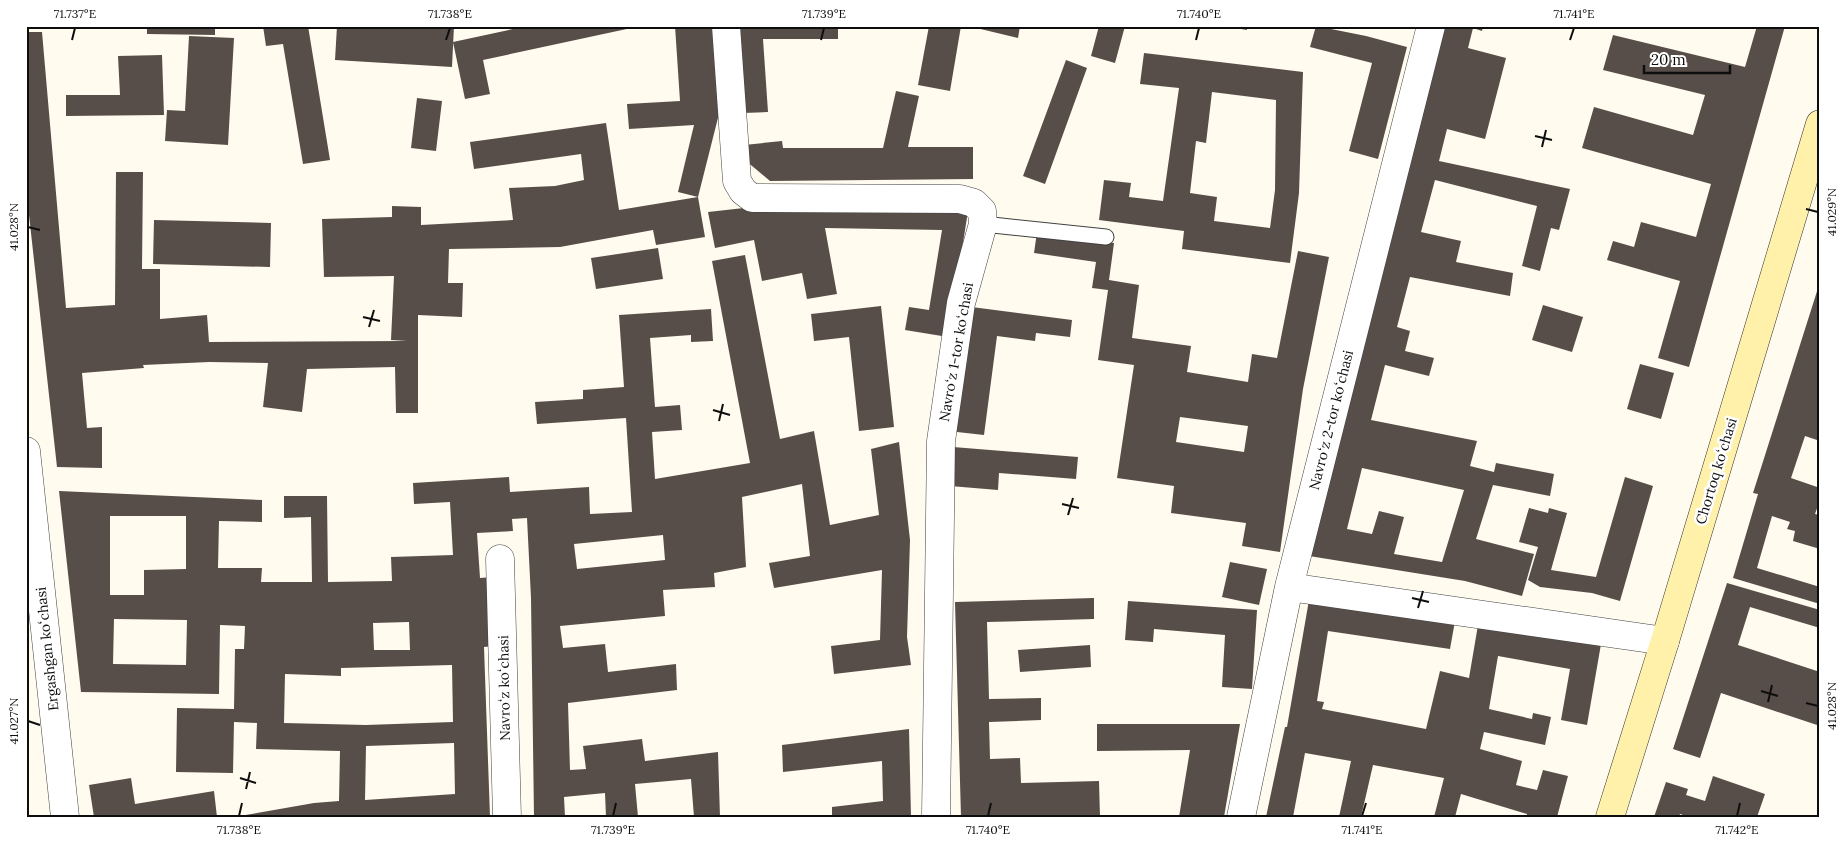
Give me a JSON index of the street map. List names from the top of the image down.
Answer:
{
  "streets": {
    "main road": ["Chortoq koʻchasi"],
    "street": [
      "Navroʻz 1-tor koʻchasi",
      "Navroʻz 2-tor koʻchasi",
      "Ergashgan koʻchasi",
      "Navroʻz koʻchasi"
    ]
  },
  "scale_bar": "20 m",
  "coordinates": [
    "71.737°E",
    "71.738°E",
    "71.739°E",
    "71.740°E",
    "71.741°E",
    "41.029°N",
    "41.028°N",
    "41.027°N",
    "71.742°E"
  ]
}
